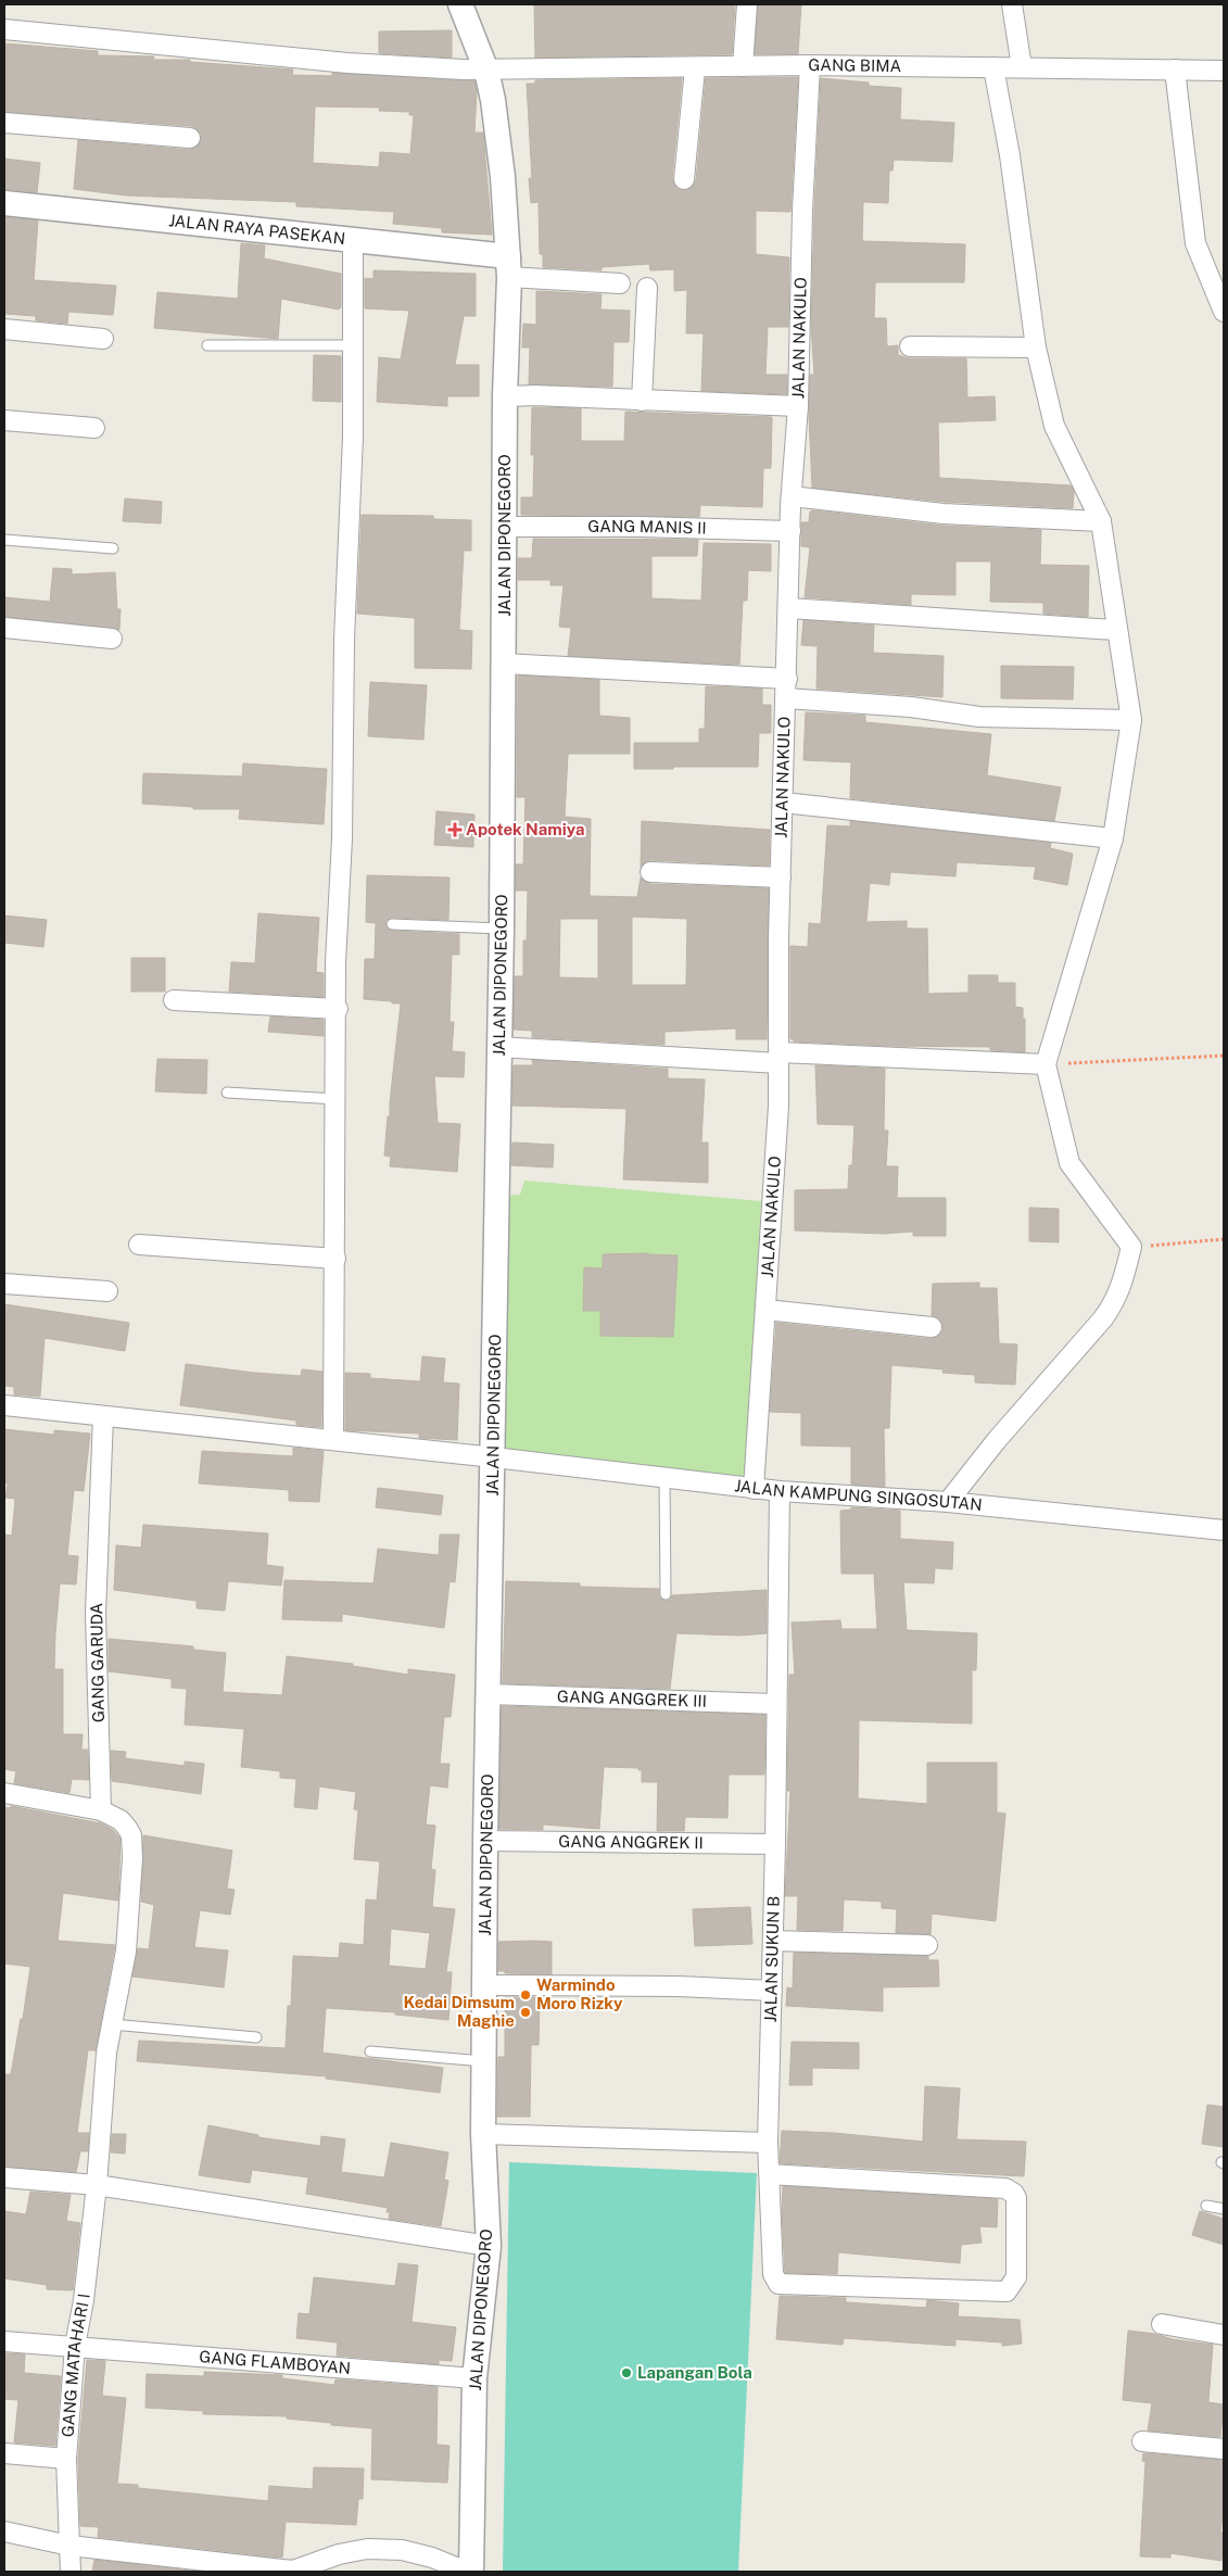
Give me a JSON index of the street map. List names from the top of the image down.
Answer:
{
  "streets": {
    "street": [
      "GANG BIMA",
      "JALAN RAYA PASEKAN",
      "JALAN NAKULO",
      "GANG MANIS II",
      "JALAN DIPONEGORO",
      "JALAN KAMPUNG SINGOSUTAN",
      "GANG GARUDA",
      "GANG ANGGREK III",
      "GANG ANGGREK II",
      "JALAN SUKUN B",
      "GANG FLAMBOYAN",
      "GANG MATAHARI I"
    ]
  },
  "crossings": [
    ["GANG BIMA", "JALAN NAKULO"],
    ["GANG BIMA", "JALAN DIPONEGORO"],
    ["JALAN RAYA PASEKAN", "JALAN DIPONEGORO"],
    ["JALAN NAKULO", "GANG MANIS II"],
    ["JALAN NAKULO", "JALAN KAMPUNG SINGOSUTAN"],
    ["GANG MANIS II", "JALAN DIPONEGORO"],
    ["JALAN DIPONEGORO", "JALAN KAMPUNG SINGOSUTAN"],
    ["JALAN DIPONEGORO", "GANG ANGGREK III"],
    ["JALAN DIPONEGORO", "GANG ANGGREK II"],
    ["JALAN DIPONEGORO", "GANG FLAMBOYAN"],
    ["JALAN KAMPUNG SINGOSUTAN", "GANG GARUDA"],
    ["JALAN KAMPUNG SINGOSUTAN", "JALAN SUKUN B"],
    ["GANG GARUDA", "GANG MATAHARI I"],
    ["GANG ANGGREK III", "JALAN SUKUN B"],
    ["GANG ANGGREK II", "JALAN SUKUN B"],
    ["GANG FLAMBOYAN", "GANG MATAHARI I"]
  ],
  "places": {
    "health": ["Apotek Namiya"],
    "other": ["Warmindo Moro Rizky", "Kedai Dimsum Maghie", "Lapangan Bola"]
  }
}
